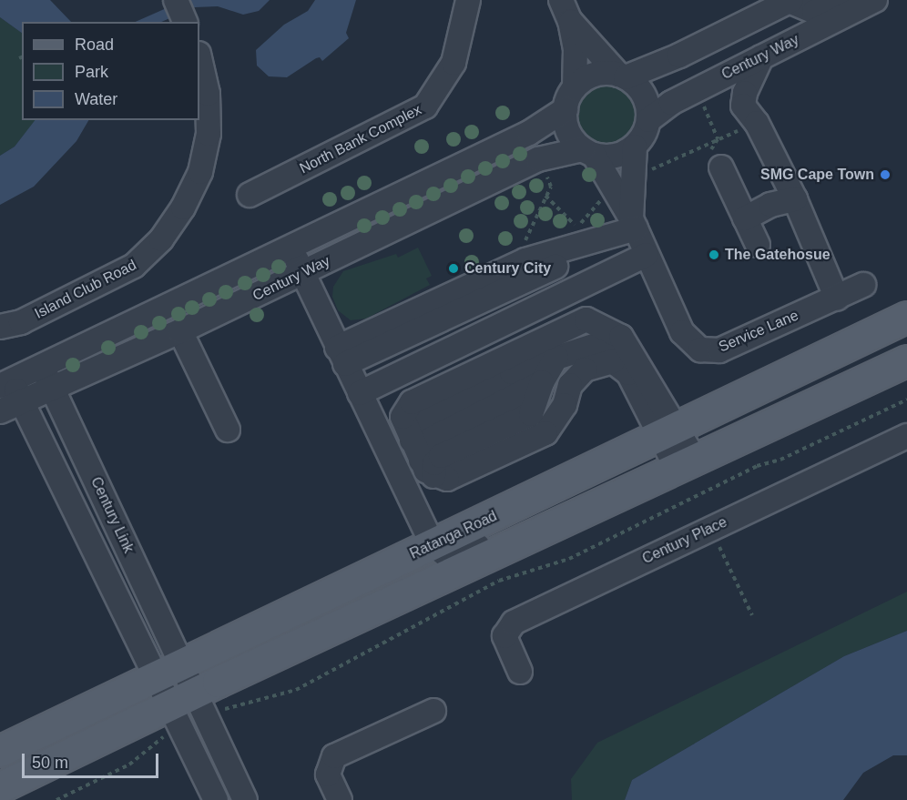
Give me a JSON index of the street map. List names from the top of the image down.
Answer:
{
  "streets": {
    "main road": ["Ratanga Road"],
    "street": [
      "Century Way",
      "North Bank Complex",
      "Island Club Road",
      "Service Lane",
      "Century Link",
      "Century Place"
    ]
  },
  "crossings": [
    ["Century Way", "Service Lane"],
    ["Century Way", "Century Link"],
    ["Century Link", "Ratanga Road"]
  ],
  "places": ["SMG Cape Town", "The Gatehosue", "Century City"],
  "legend": ["Road", "Park", "Water"],
  "scale_bar": "50 m"
}
